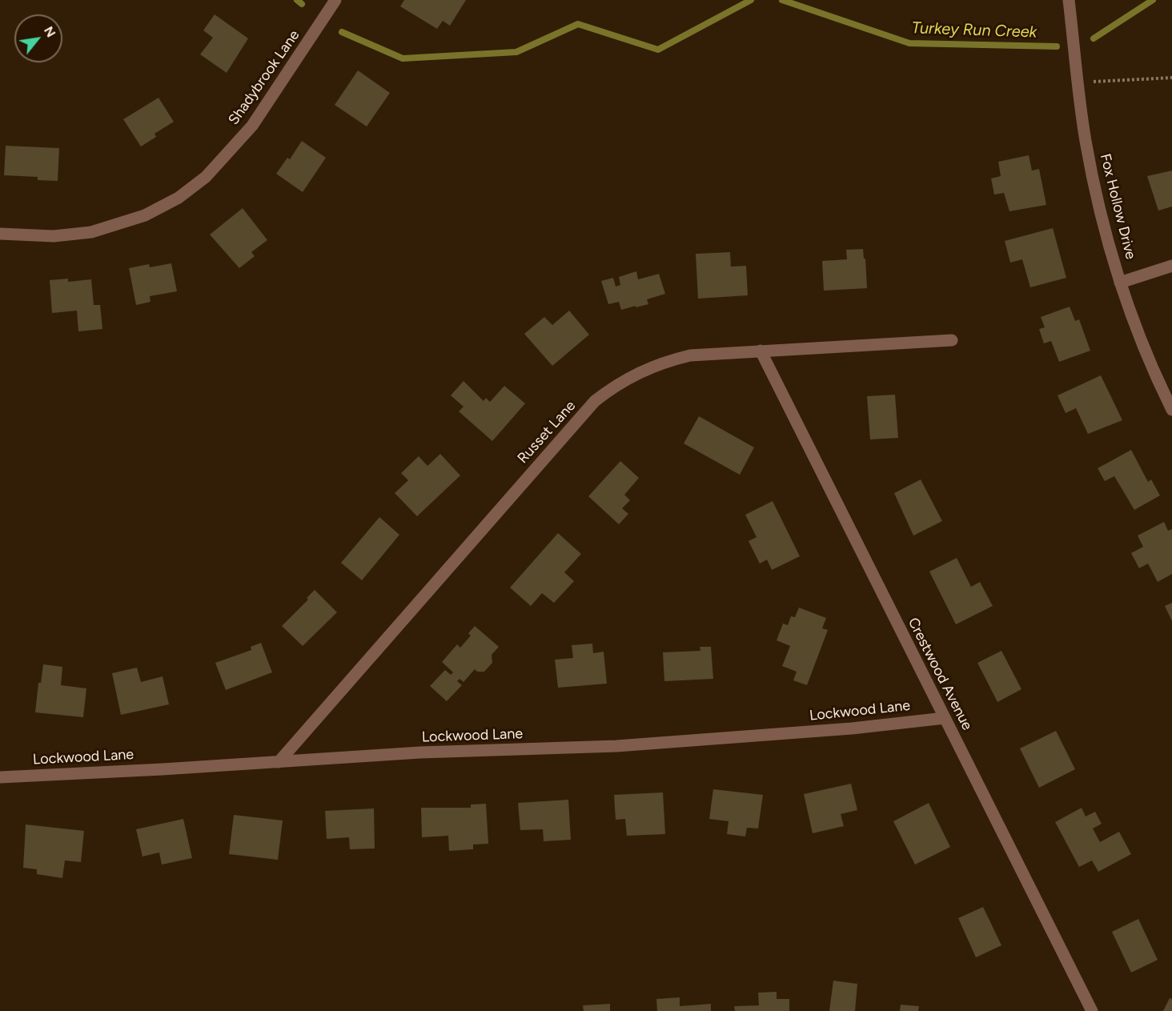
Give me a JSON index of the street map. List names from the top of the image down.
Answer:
{
  "streets": {
    "street": [
      "Shadybrook Lane",
      "Fox Hollow Drive",
      "Russet Lane",
      "Crestwood Avenue",
      "Lockwood Lane"
    ]
  },
  "crossings": [
    ["Russet Lane", "Crestwood Avenue"],
    ["Russet Lane", "Lockwood Lane"],
    ["Crestwood Avenue", "Lockwood Lane"]
  ],
  "water": ["Turkey Run Creek"],
  "north": "top right"
}
